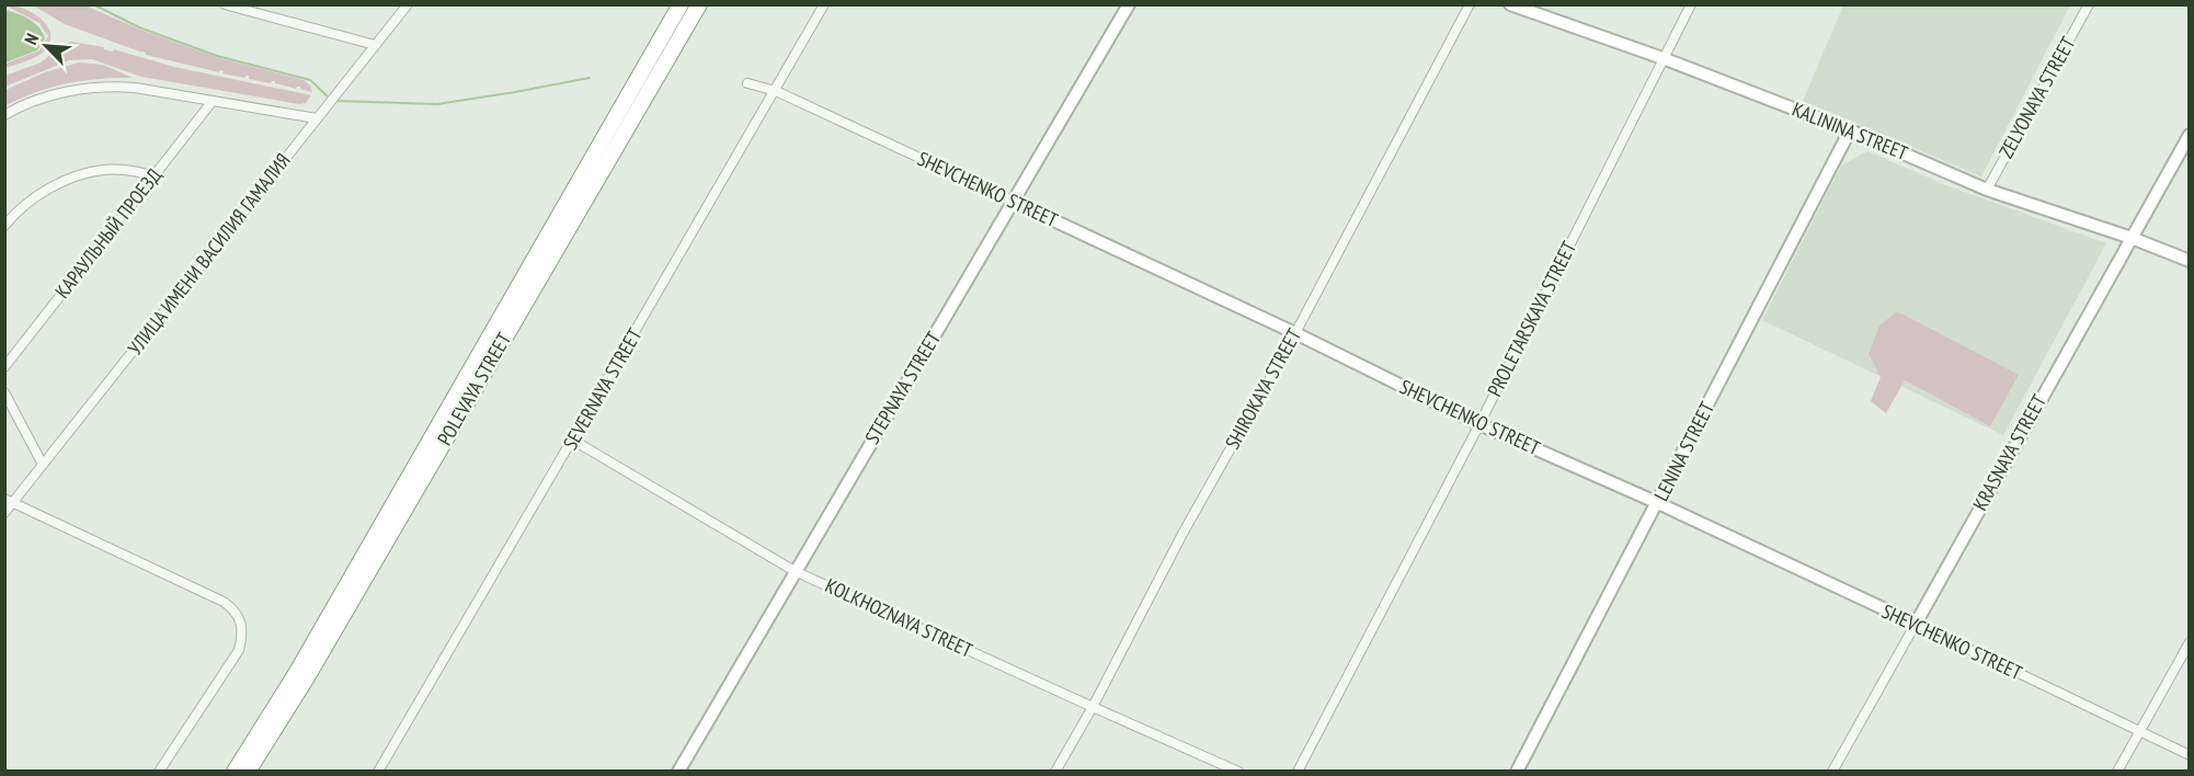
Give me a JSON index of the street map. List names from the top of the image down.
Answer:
{
  "streets": {
    "highway": ["POLEVAYA STREET"],
    "street": [
      "ZELYONAYA STREET",
      "KALININA STREET",
      "SHEVCHENKO STREET",
      "КАРАУЛЬНЫЙ ПРОЕЗД",
      "УЛИЦА ИМЕНИ ВАСИЛИЯ ГАМАЛИЯ",
      "PROLETARSKAYA STREET",
      "STEPNAYA STREET",
      "SEVERNAYA STREET",
      "SHIROKAYA STREET",
      "LENINA STREET",
      "KRASNAYA STREET",
      "KOLKHOZNAYA STREET"
    ]
  },
  "crossings": [
    ["ZELYONAYA STREET", "KALININA STREET"],
    ["KALININA STREET", "PROLETARSKAYA STREET"],
    ["KALININA STREET", "LENINA STREET"],
    ["KALININA STREET", "KRASNAYA STREET"],
    ["SHEVCHENKO STREET", "PROLETARSKAYA STREET"],
    ["SHEVCHENKO STREET", "STEPNAYA STREET"],
    ["SHEVCHENKO STREET", "SEVERNAYA STREET"],
    ["SHEVCHENKO STREET", "SHIROKAYA STREET"],
    ["SHEVCHENKO STREET", "LENINA STREET"],
    ["SHEVCHENKO STREET", "KRASNAYA STREET"],
    ["STEPNAYA STREET", "KOLKHOZNAYA STREET"],
    ["SEVERNAYA STREET", "KOLKHOZNAYA STREET"],
    ["SHIROKAYA STREET", "KOLKHOZNAYA STREET"]
  ],
  "north": "top left"
}
